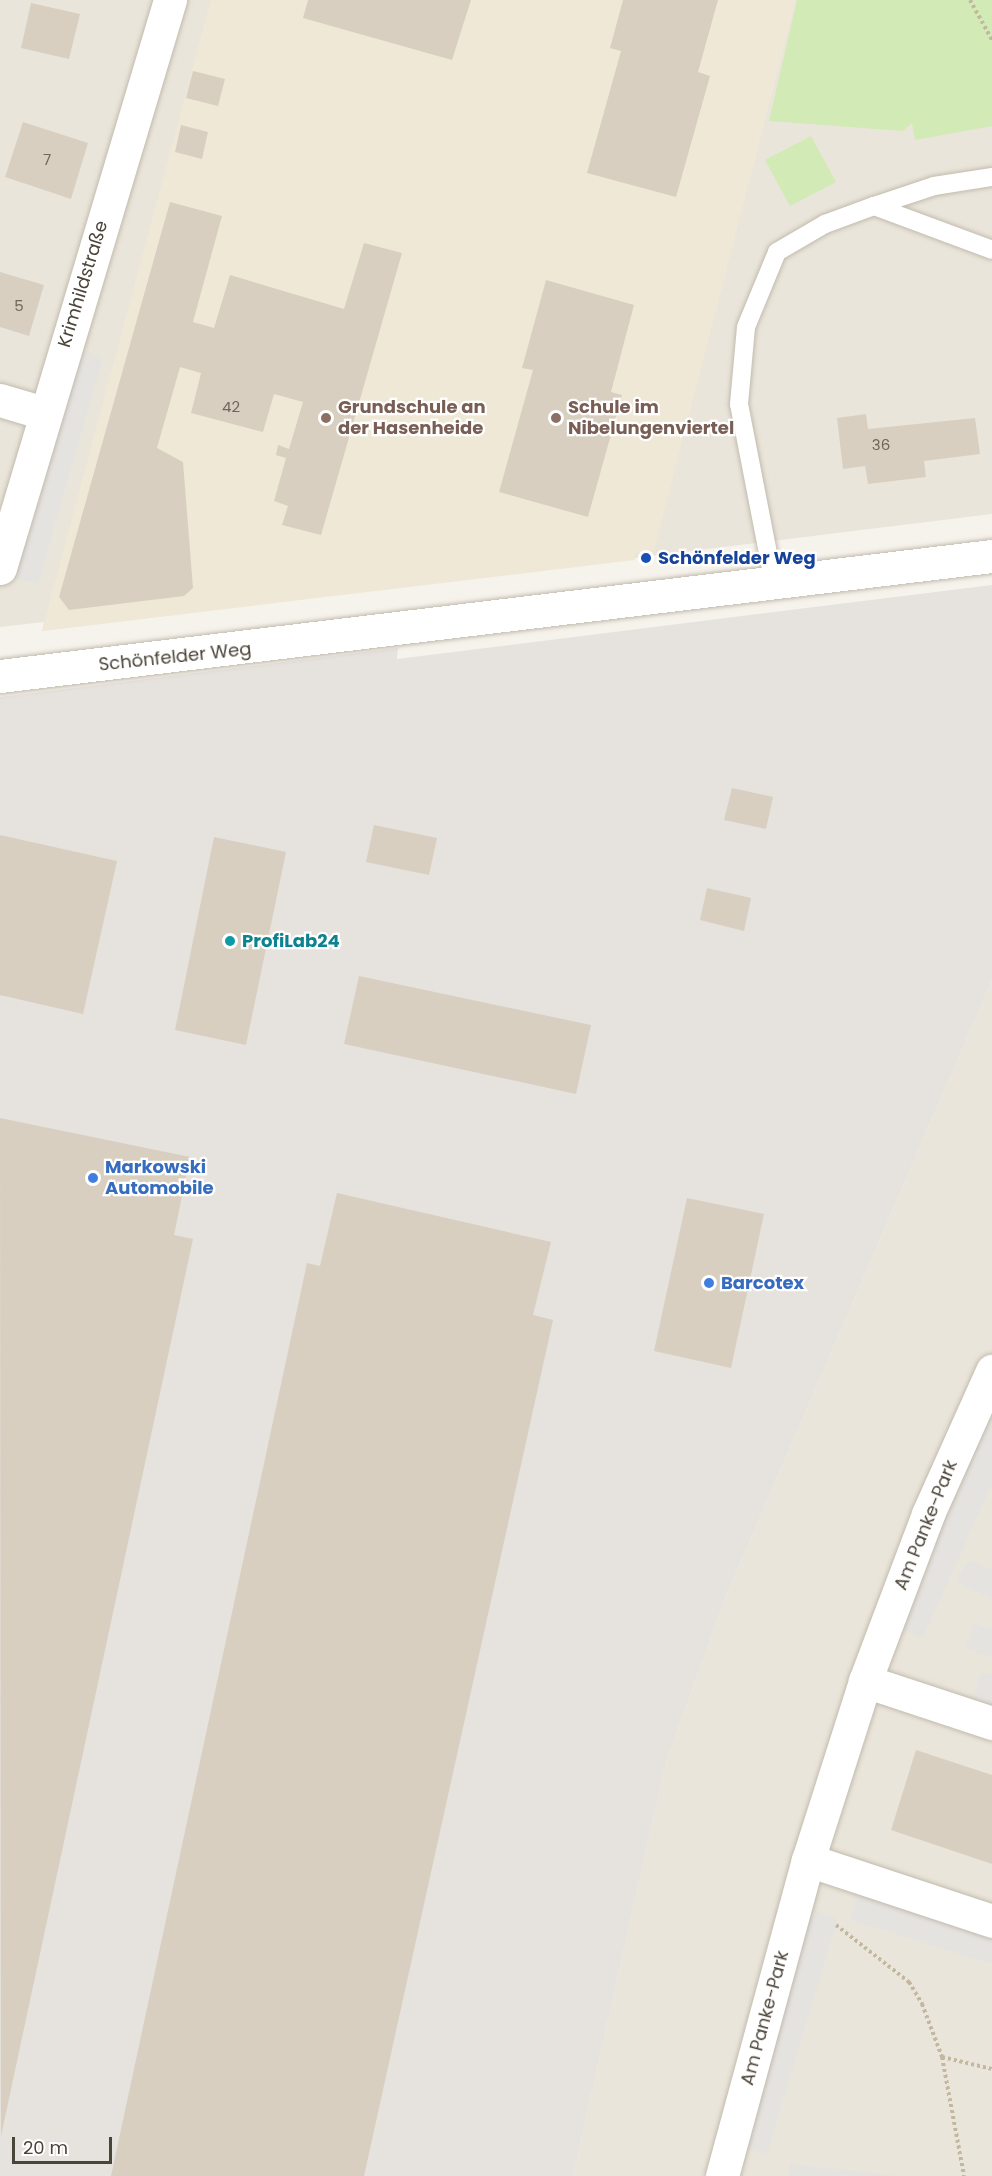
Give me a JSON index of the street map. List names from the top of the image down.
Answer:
{
  "streets": {
    "street": ["Krimhildstraße", "Schönfelder Weg", "Am Panke-Park"]
  },
  "places": [
    "Grundschule an der Hasenheide",
    "Schule im Nibelungenviertel",
    "Schönfelder Weg",
    "ProfiLab24",
    "Markowski Automobile",
    "Barcotex"
  ],
  "house_numbers": [
    "7",
    "5",
    "42",
    "36"
  ],
  "scale_bar": "20 m"
}
